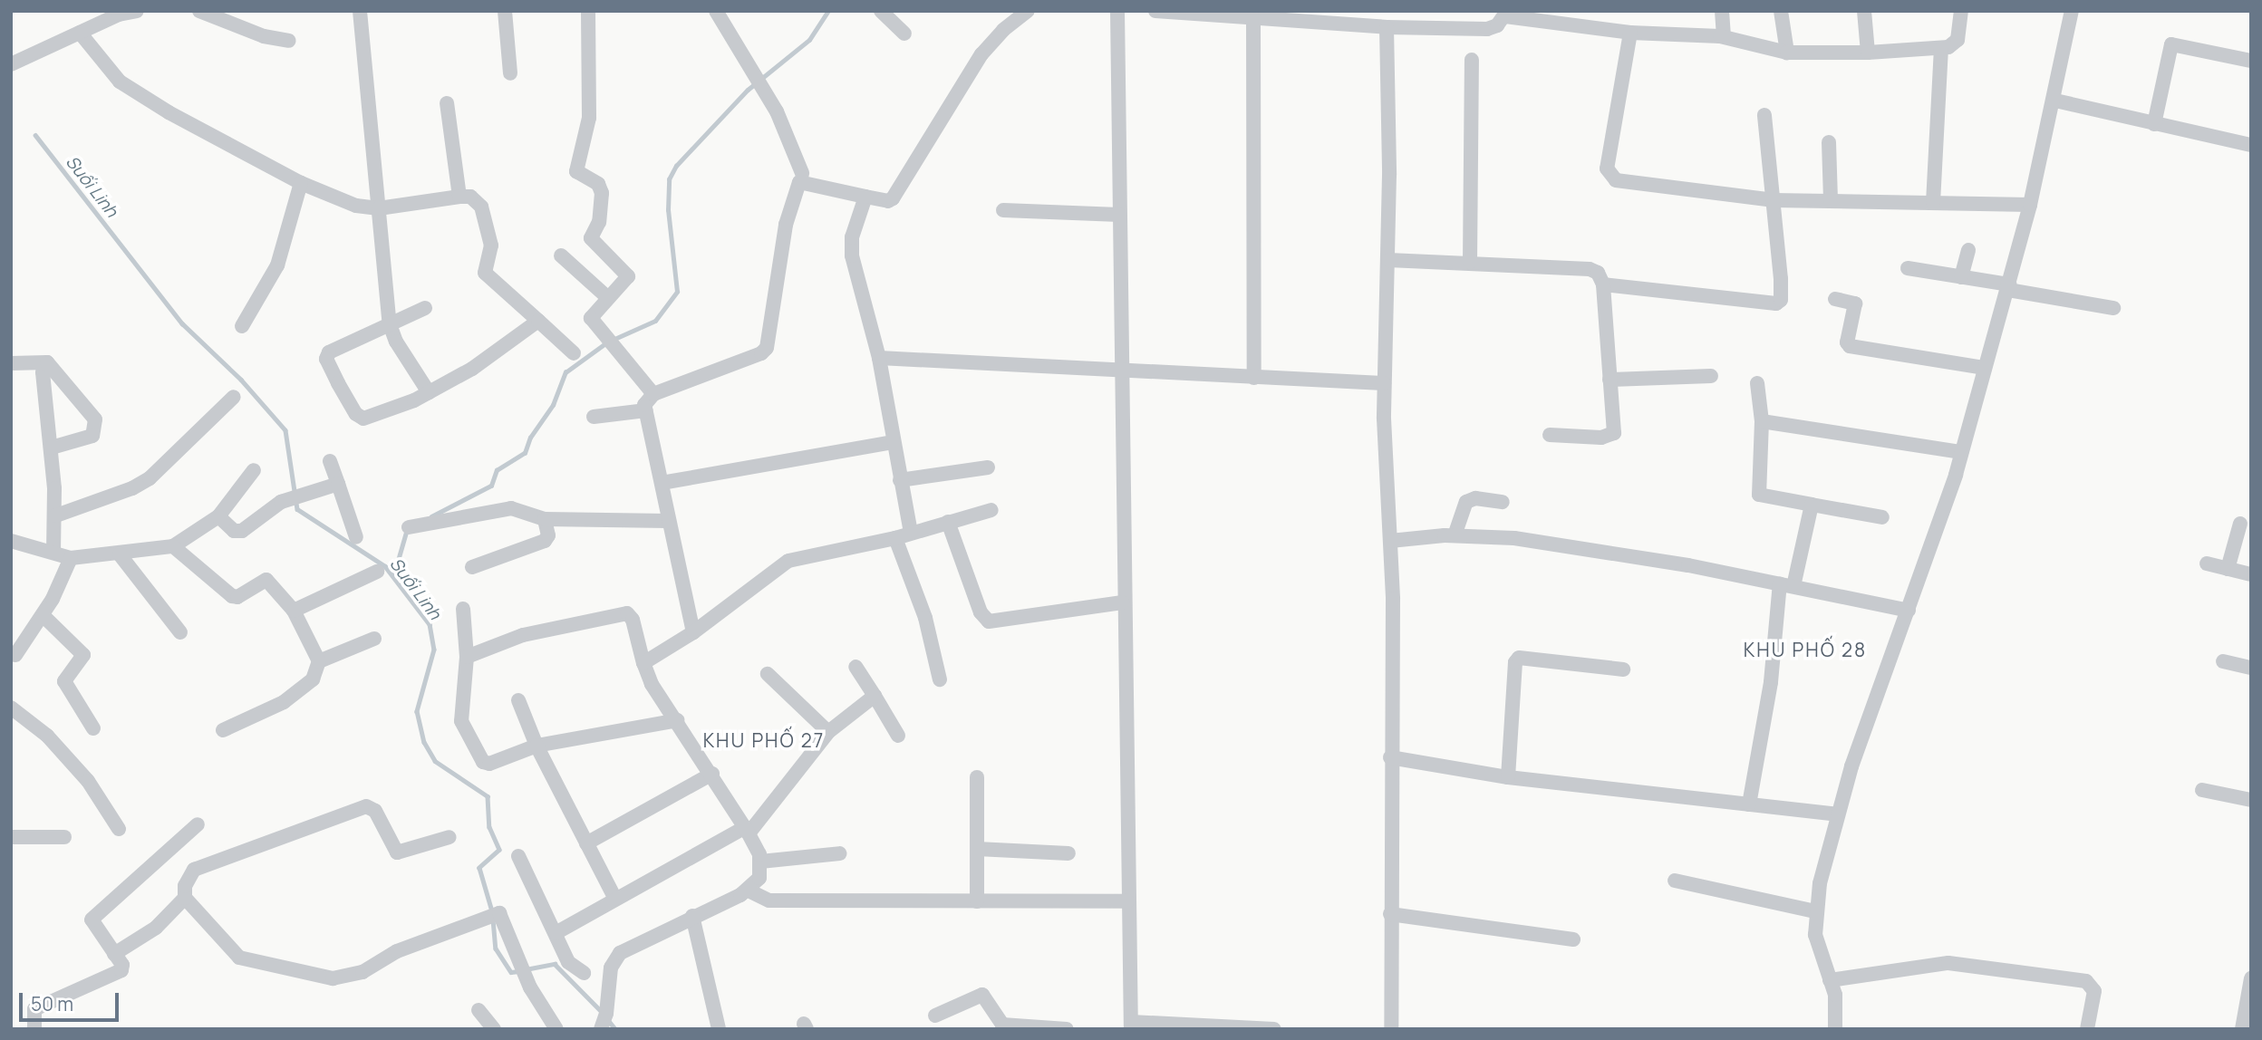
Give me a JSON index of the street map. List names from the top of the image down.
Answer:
{
  "districts": ["KHU PHỐ 28", "KHU PHỐ 27"],
  "water": ["Suối Linh"],
  "scale_bar": "50 m"
}
